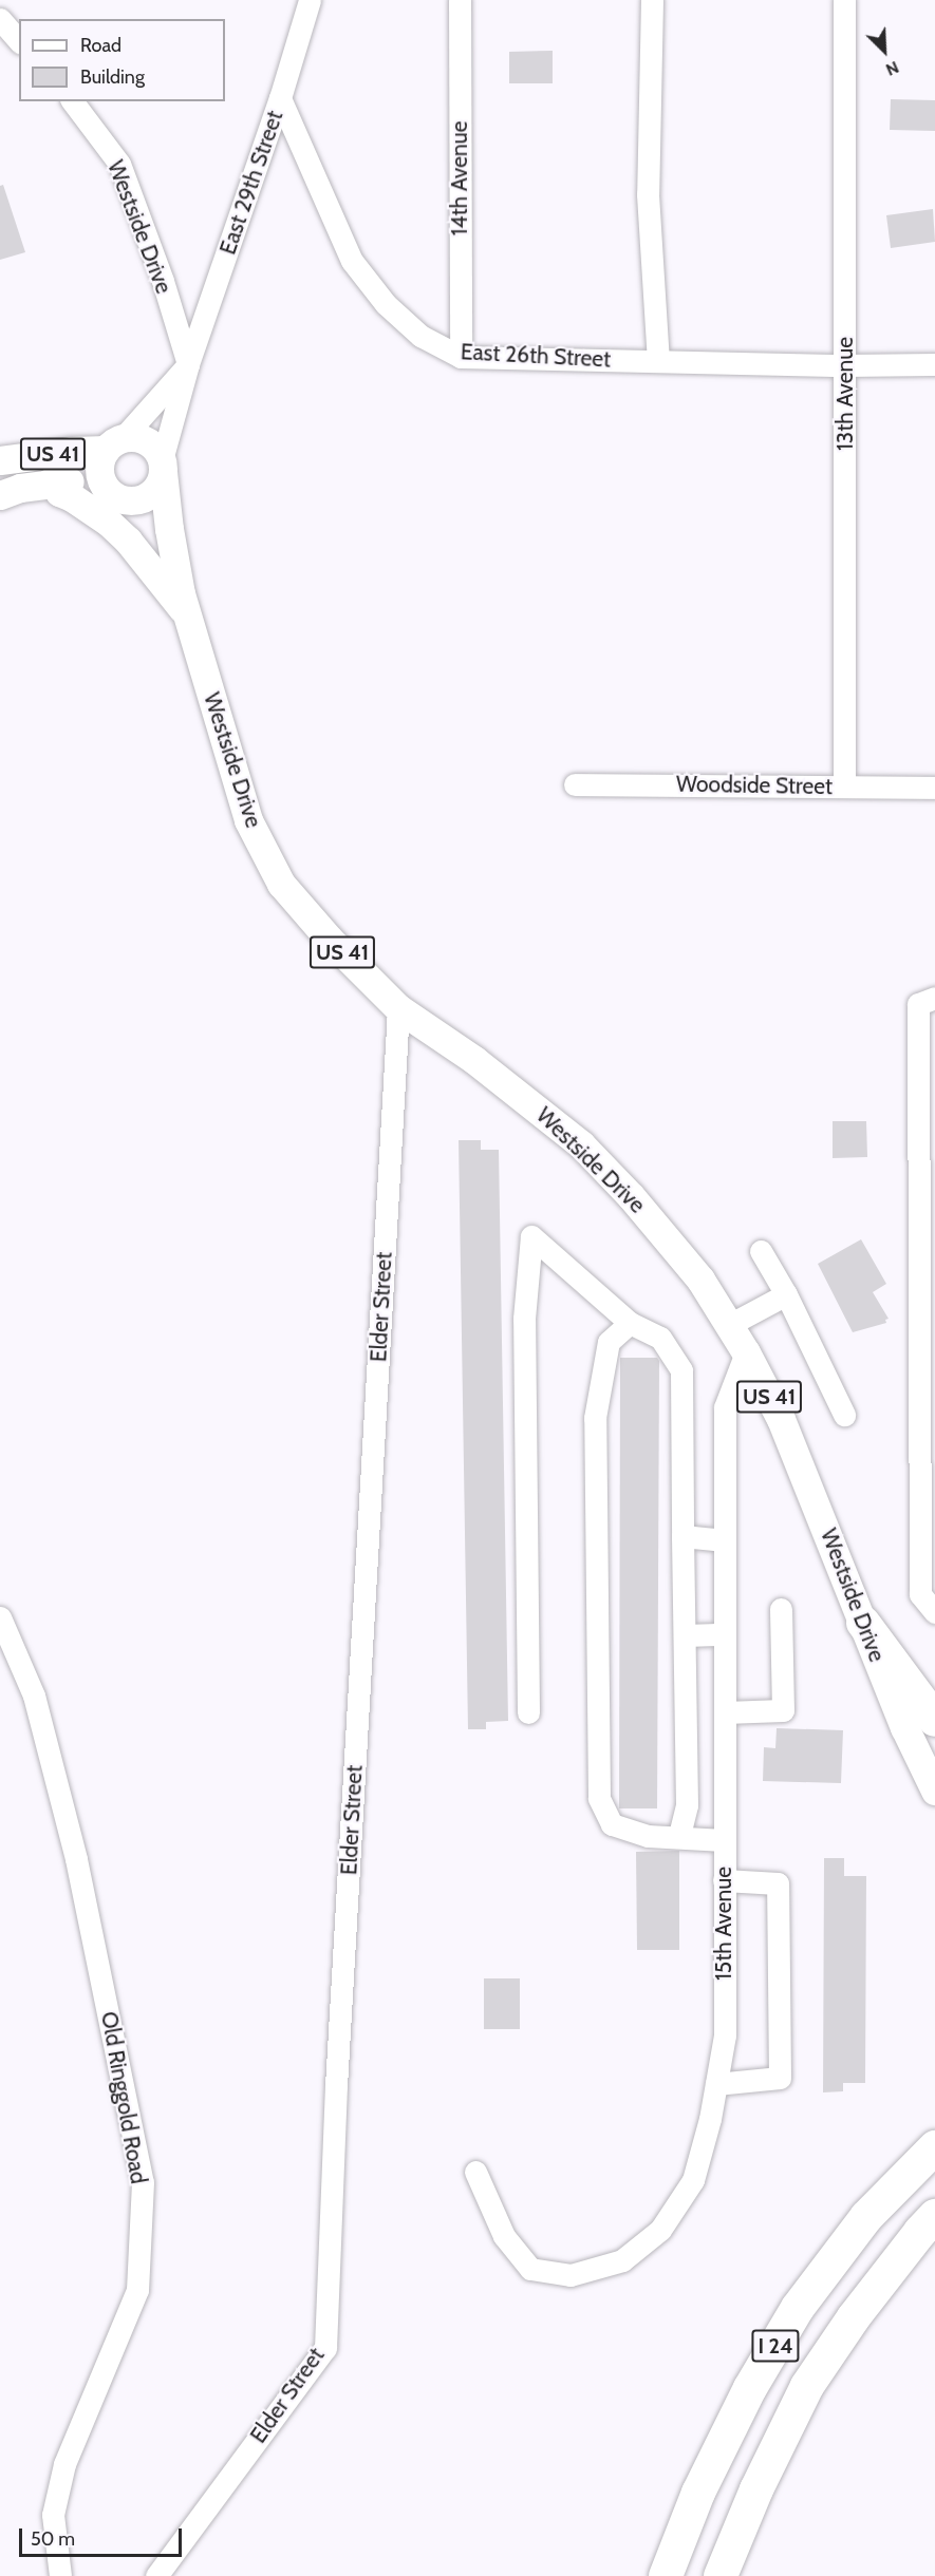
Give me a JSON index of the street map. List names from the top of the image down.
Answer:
{
  "streets": {
    "highway": ["I 24"],
    "main road": ["Westside Drive", "US 41"],
    "street": [
      "14th Avenue",
      "East 29th Street",
      "East 26th Street",
      "13th Avenue",
      "Woodside Street",
      "Elder Street",
      "15th Avenue",
      "Old Ringgold Road"
    ]
  },
  "crossings": [
    ["14th Avenue", "East 26th Street"],
    ["East 29th Street", "Westside Drive"],
    ["East 29th Street", "East 26th Street"],
    ["East 29th Street", "US 41"],
    ["Westside Drive", "US 41"],
    ["Westside Drive", "Elder Street"],
    ["Westside Drive", "15th Avenue"],
    ["East 26th Street", "13th Avenue"],
    ["13th Avenue", "Woodside Street"]
  ],
  "legend": ["Road", "Building"],
  "scale_bar": "50 m",
  "north": "bottom right"
}
